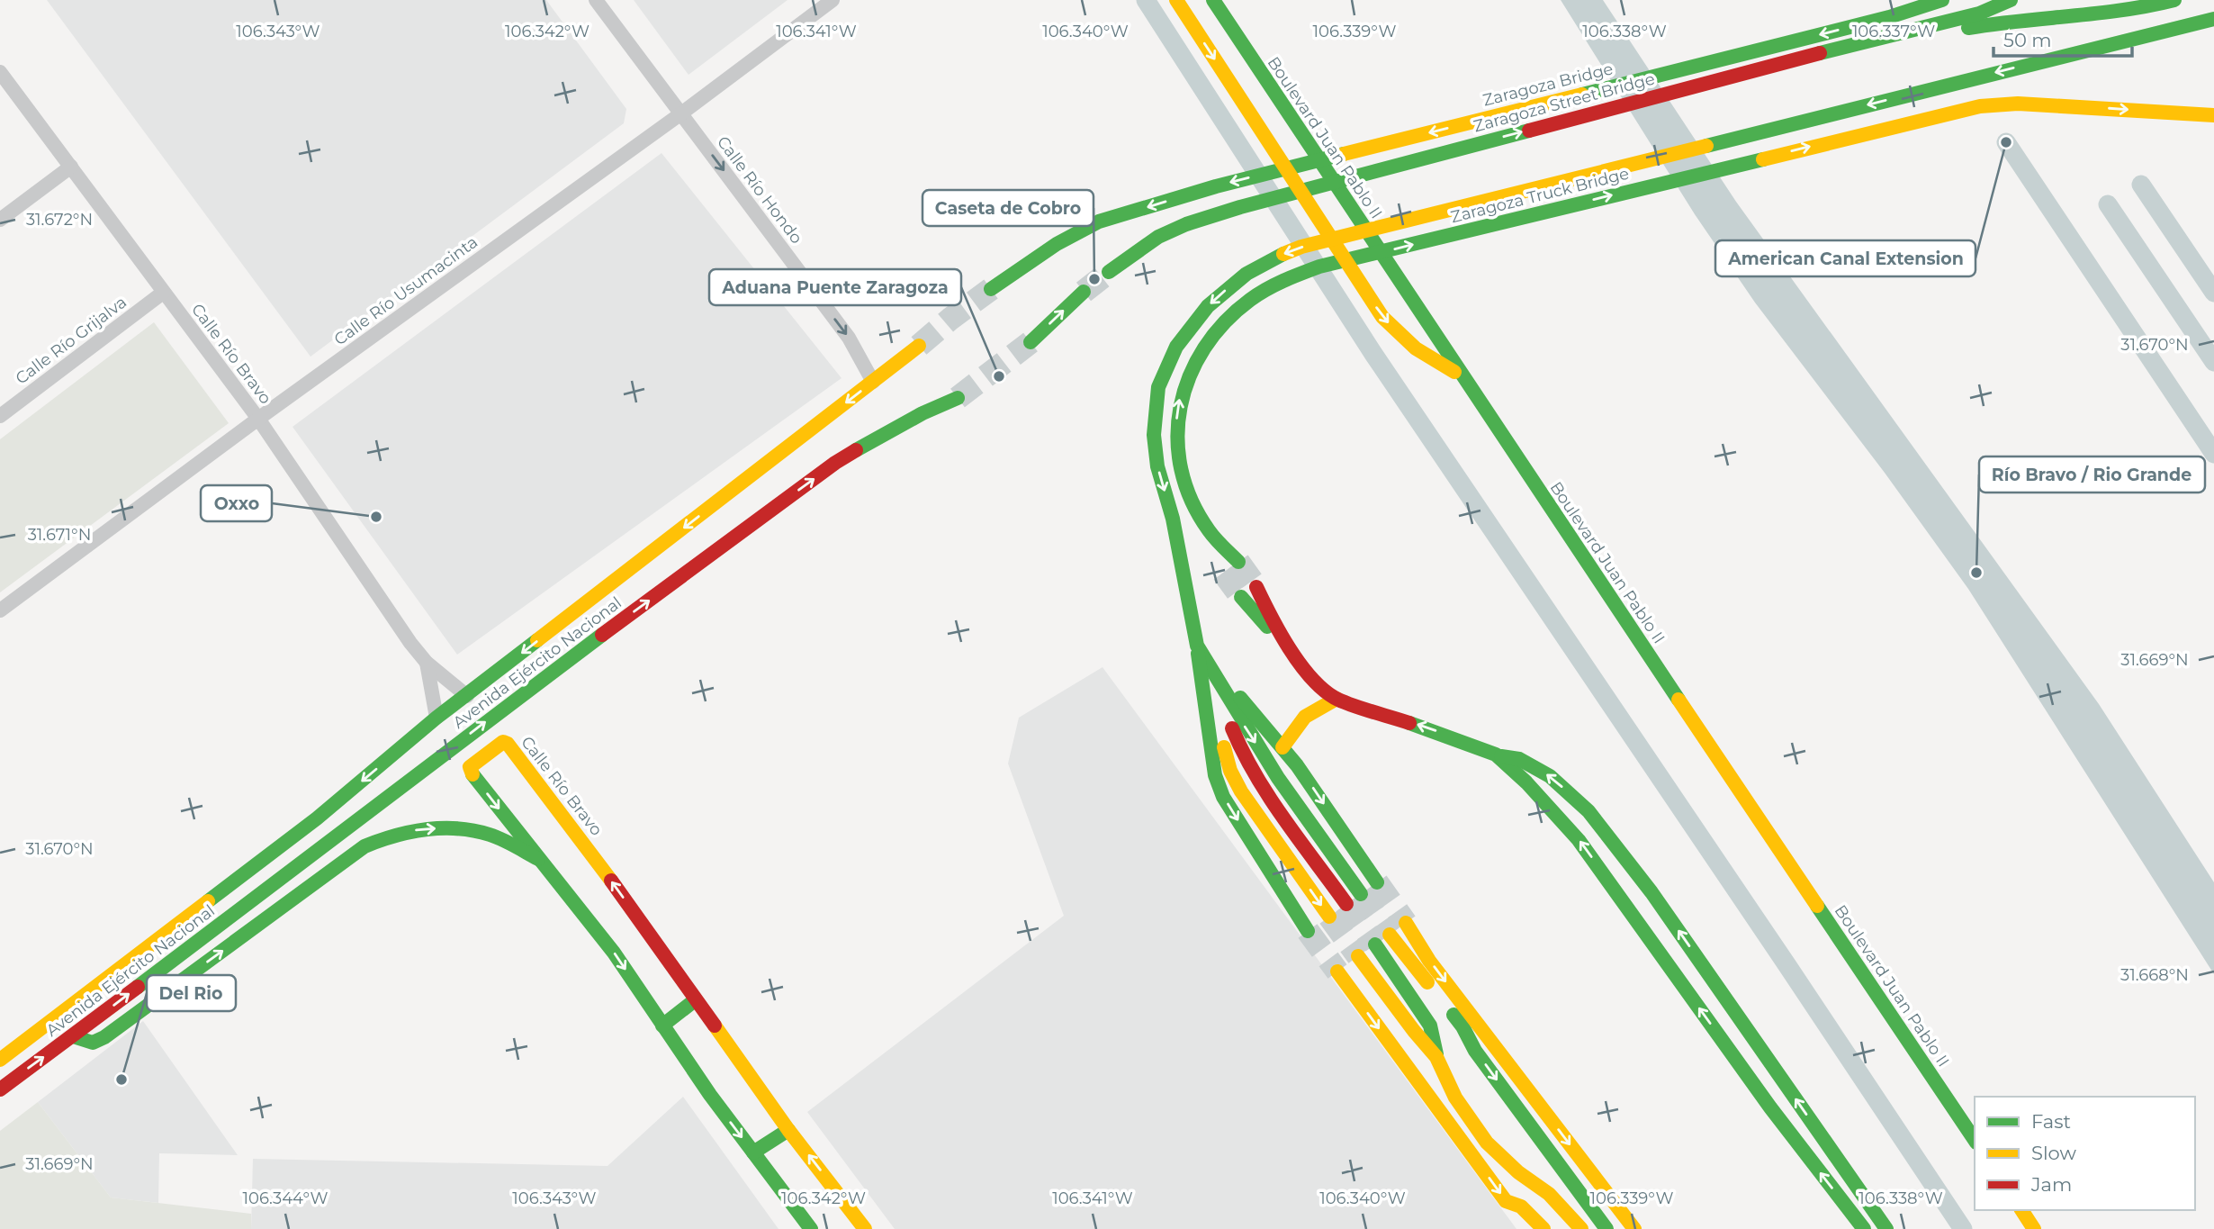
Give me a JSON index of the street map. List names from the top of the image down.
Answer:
{
  "streets": {
    "main road": [
      "Zaragoza Bridge",
      "Zaragoza Street Bridge",
      "Boulevard Juan Pablo II",
      "Zaragoza Truck Bridge",
      "Calle Río Bravo",
      "Avenida Ejército Nacional"
    ],
    "street": ["Calle Río Hondo", "Calle Río Usumacinta", "Calle Río Grijalva"]
  },
  "crossings": [
    ["Calle Río Hondo", "Calle Río Usumacinta"],
    ["Calle Río Hondo", "Avenida Ejército Nacional"],
    ["Calle Río Usumacinta", "Calle Río Bravo"],
    ["Calle Río Grijalva", "Calle Río Bravo"],
    ["Calle Río Bravo", "Avenida Ejército Nacional"]
  ],
  "one_way": ["Zaragoza Street Bridge", "Calle Río Hondo"],
  "places": [
    "American Canal Extension",
    "Caseta de Cobro",
    "Aduana Puente Zaragoza",
    "Oxxo",
    "Río Bravo / Rio Grande",
    "Del Rio"
  ],
  "legend": ["Fast", "Slow", "Jam"],
  "scale_bar": "50 m",
  "coordinates": [
    "106.343°W",
    "106.342°W",
    "106.341°W",
    "106.340°W",
    "106.339°W",
    "106.338°W",
    "106.337°W",
    "31.672°N",
    "31.670°N",
    "31.671°N",
    "31.669°N",
    "31.668°N",
    "106.344°W"
  ]
}
